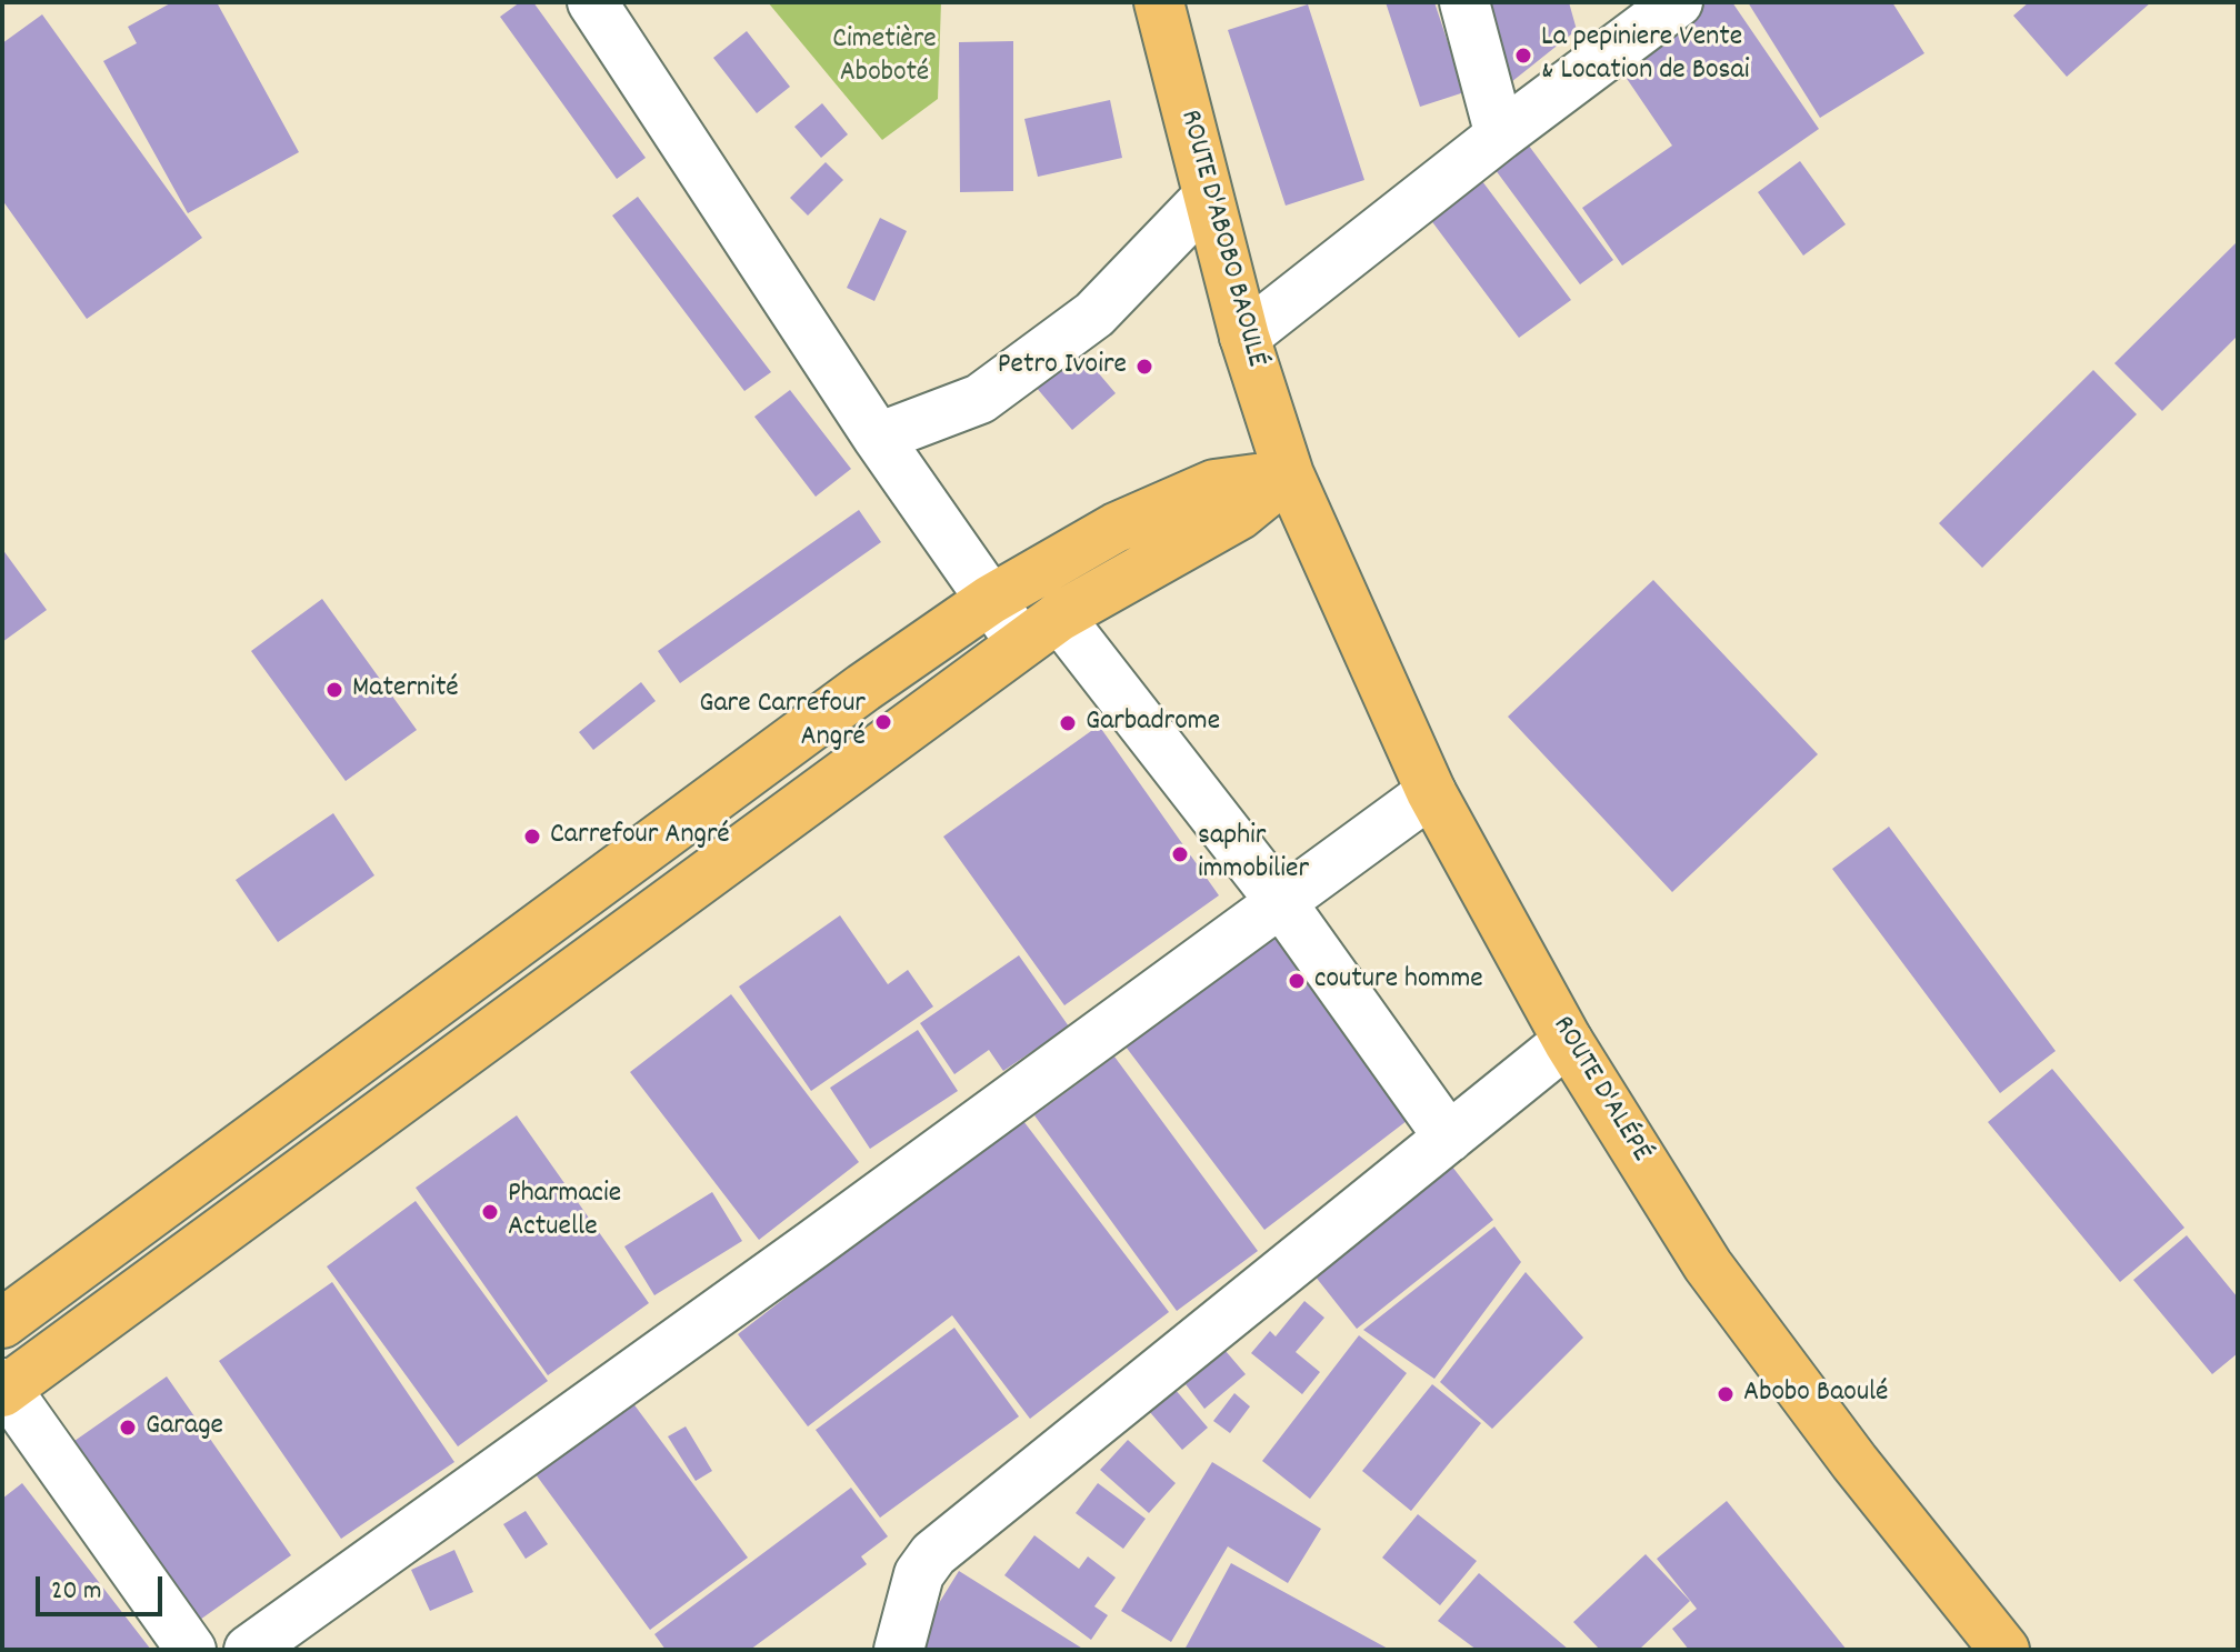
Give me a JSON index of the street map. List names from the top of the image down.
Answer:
{
  "streets": {
    "main road": ["ROUTE D'ABOBO BAOULÉ", "ROUTE D'ALÉPÉ"]
  },
  "crossings": [
    ["ROUTE D'ABOBO BAOULÉ", "ROUTE D'ALÉPÉ"]
  ],
  "parks": ["Cimetière Aboboté"],
  "places": [
    "La pepiniere Vente & Location de Bosai",
    "Petro Ivoire",
    "Maternité",
    "Gare Carrefour Angré",
    "Garbadrome",
    "Carrefour Angré",
    "saphir immobilier",
    "couture homme",
    "Pharmacie Actuelle",
    "Abobo Baoulé",
    "Garage"
  ],
  "scale_bar": "20 m"
}
